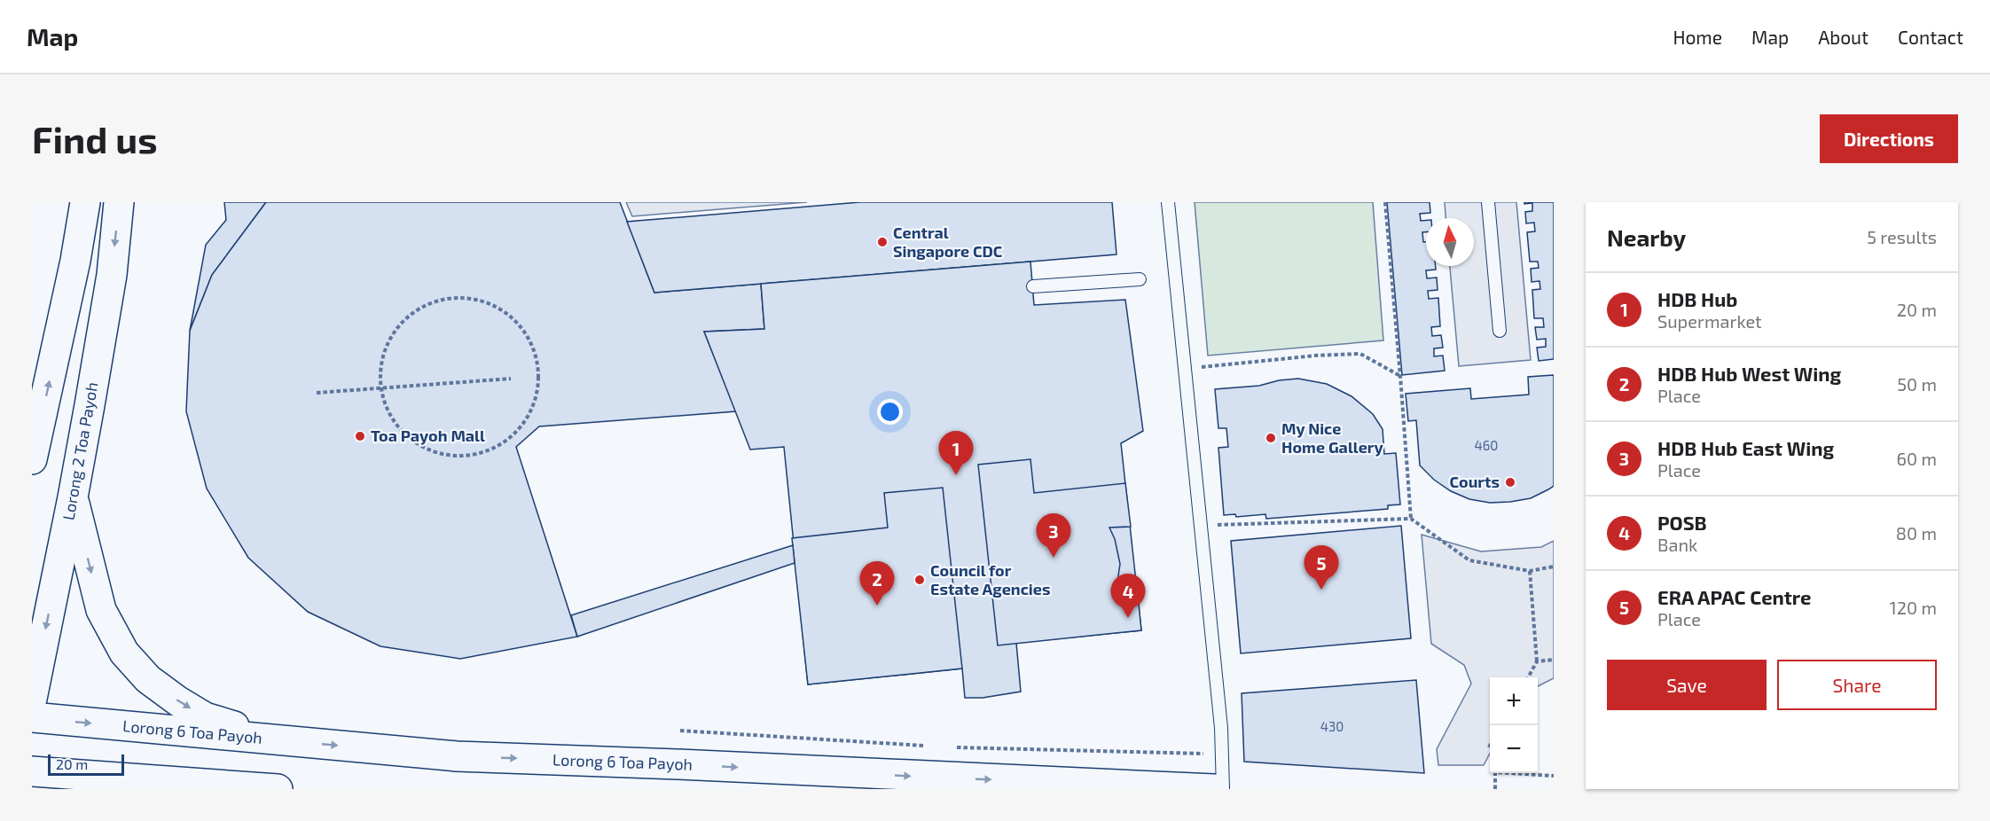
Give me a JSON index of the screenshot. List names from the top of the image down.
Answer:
{
  "streets": {
    "main road": ["Lorong 2 Toa Payoh", "Lorong 6 Toa Payoh"]
  },
  "one_way": ["Lorong 6 Toa Payoh"],
  "places": [
    "Central Singapore CDC",
    "Toa Payoh Mall",
    "My Nice Home Gallery",
    "Courts",
    "Council for Estate Agencies"
  ],
  "house_numbers": ["460", "430"],
  "scale_bar": "20 m",
  "north": "top",
  "page": {
    "header": "Map",
    "nav": [
      "Home",
      "Map",
      "About",
      "Contact"
    ],
    "buttons": [
      "Directions",
      ["Save", "Share"]
    ],
    "title": "Find us",
    "heading": ["Nearby", "5 results"],
    "list": [
      {
        "mark": "1",
        "name": "HDB Hub",
        "note": "Supermarket",
        "value": "20 m"
      },
      {
        "mark": "2",
        "name": "HDB Hub West Wing",
        "note": "Place",
        "value": "50 m"
      },
      {
        "mark": "3",
        "name": "HDB Hub East Wing",
        "note": "Place",
        "value": "60 m"
      },
      {
        "mark": "4",
        "name": "POSB",
        "note": "Bank",
        "value": "80 m"
      },
      {
        "mark": "5",
        "name": "ERA APAC Centre",
        "note": "Place",
        "value": "120 m"
      }
    ],
    "pins": [
      "1",
      "3",
      "5",
      "2",
      "4"
    ],
    "map_buttons": ["+", "−"],
    "scale": "20 m"
  }
}
